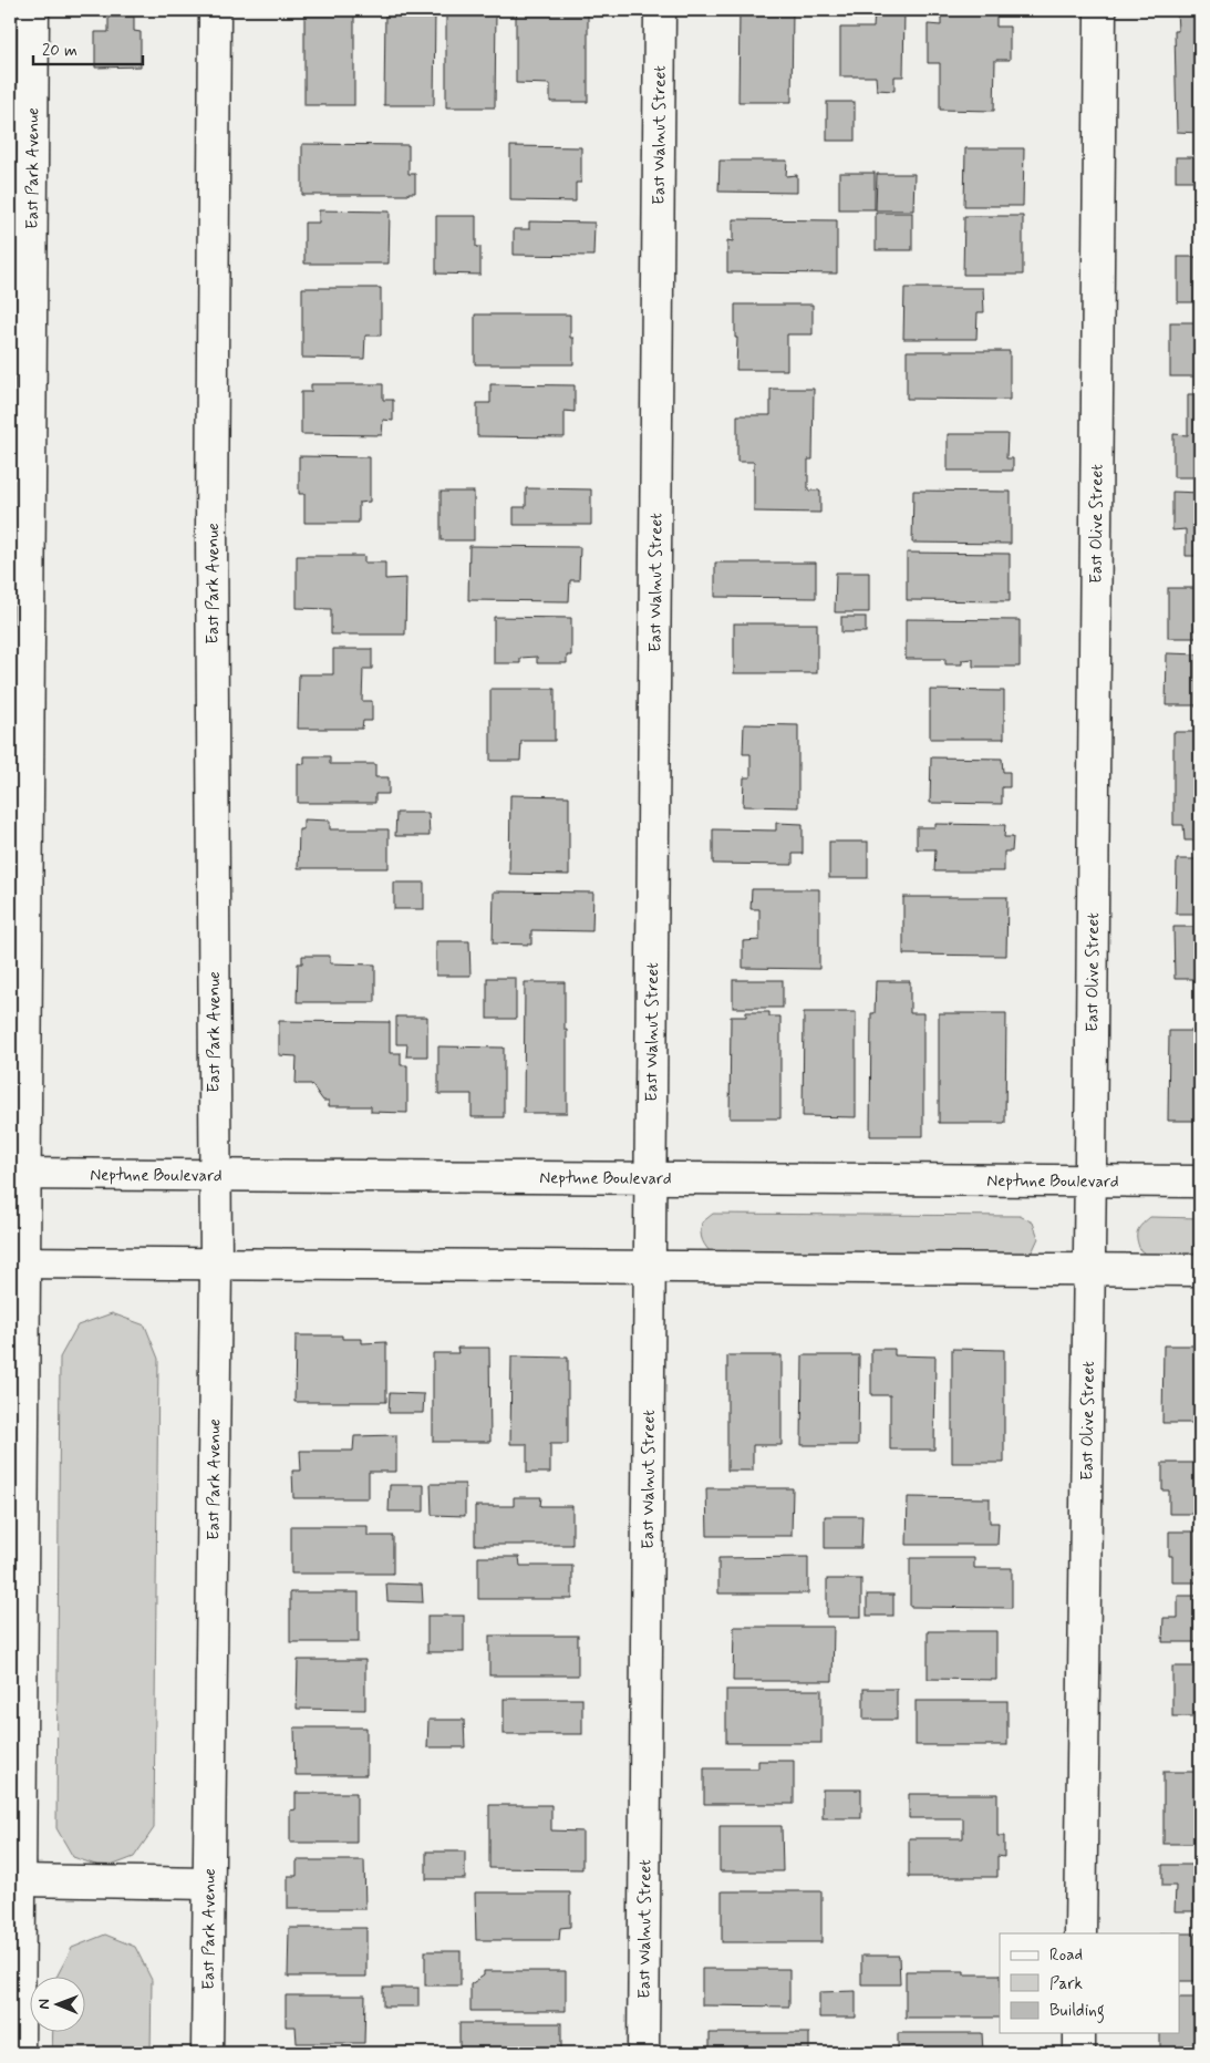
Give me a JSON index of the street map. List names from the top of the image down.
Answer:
{
  "streets": {
    "main road": [
      "East Walnut Street",
      "East Park Avenue",
      "East Olive Street",
      "Neptune Boulevard"
    ]
  },
  "crossings": [
    ["East Walnut Street", "Neptune Boulevard"],
    ["East Park Avenue", "Neptune Boulevard"],
    ["East Olive Street", "Neptune Boulevard"]
  ],
  "legend": ["Road", "Park", "Building"],
  "scale_bar": "20 m",
  "north": "left"
}
